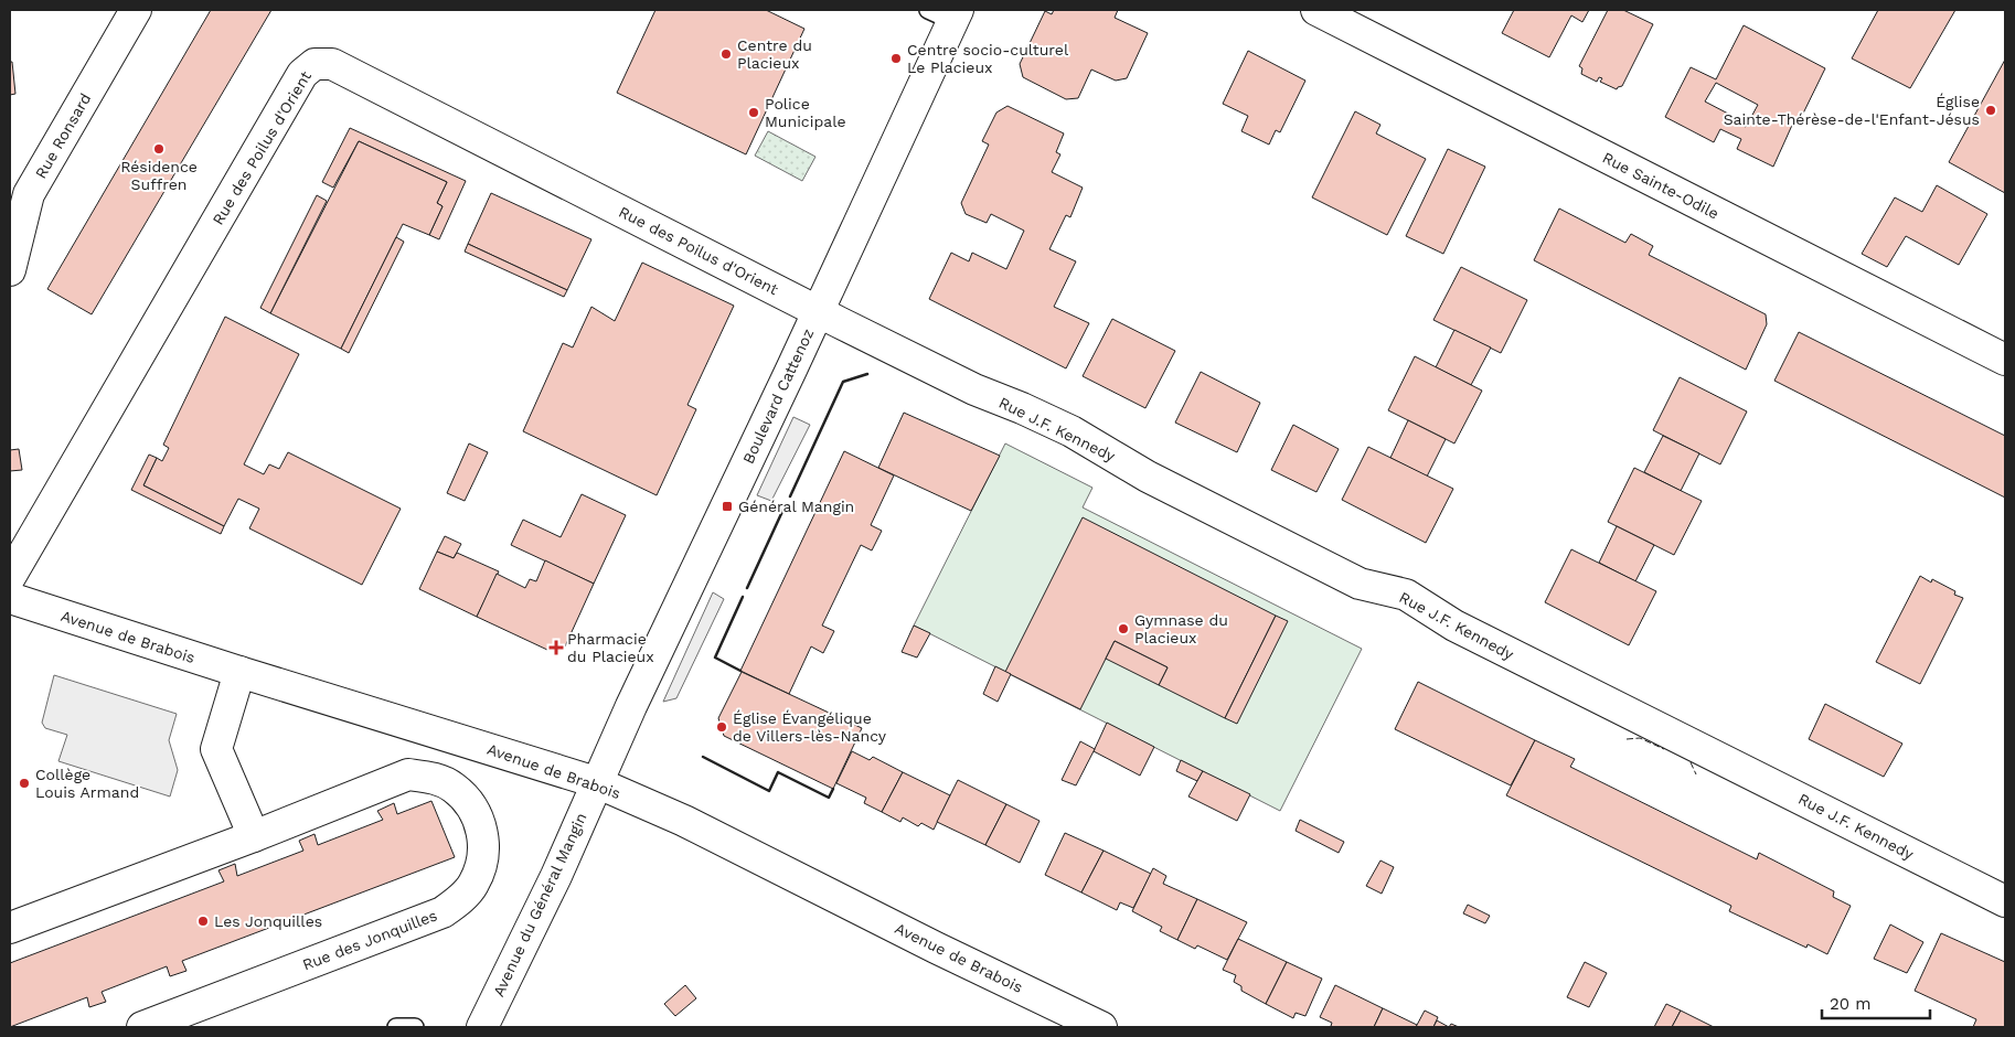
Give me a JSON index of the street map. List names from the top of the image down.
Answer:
{
  "streets": {
    "street": [
      "Rue Ronsard",
      "Rue des Poilus d'Orient",
      "Rue Sainte-Odile",
      "Boulevard Cattenoz",
      "Rue J.F. Kennedy",
      "Avenue de Brabois",
      "Avenue du Général Mangin",
      "Rue des Jonquilles"
    ]
  },
  "crossings": [
    ["Rue des Poilus d'Orient", "Boulevard Cattenoz"],
    ["Rue des Poilus d'Orient", "Rue J.F. Kennedy"],
    ["Boulevard Cattenoz", "Rue J.F. Kennedy"],
    ["Boulevard Cattenoz", "Avenue de Brabois"],
    ["Boulevard Cattenoz", "Avenue du Général Mangin"],
    ["Avenue de Brabois", "Avenue du Général Mangin"]
  ],
  "places": {
    "other": [
      "Centre du Placieux",
      "Centre socio-culturel Le Placieux",
      "Église Sainte-Thérèse-de-l'Enfant-Jésus",
      "Police Municipale",
      "Résidence Suffren",
      "Gymnase du Placieux",
      "Église Évangélique de Villers-lès-Nancy",
      "Collège Louis Armand",
      "Les Jonquilles"
    ],
    "transit": ["Général Mangin"],
    "health": ["Pharmacie du Placieux"]
  },
  "scale_bar": "20 m"
}
